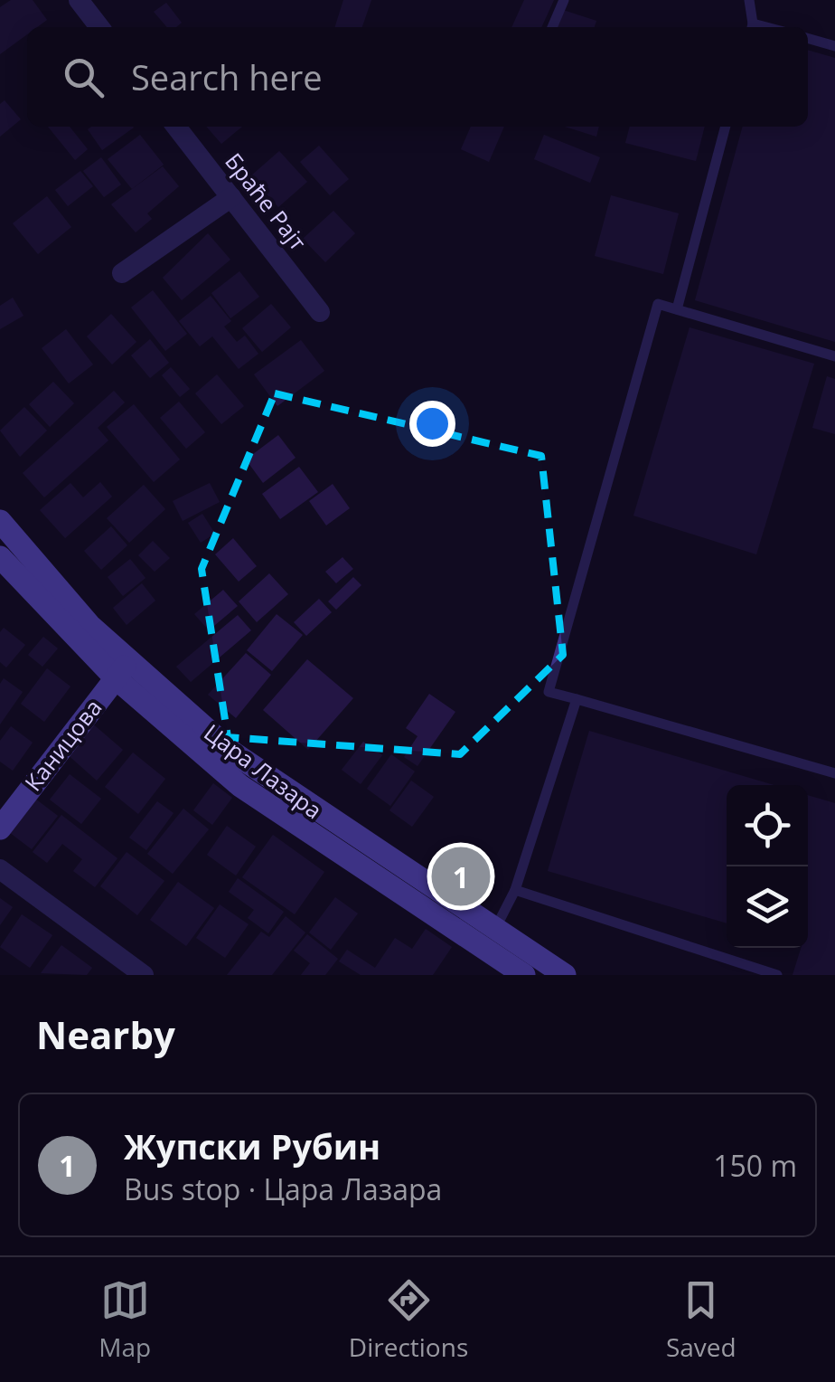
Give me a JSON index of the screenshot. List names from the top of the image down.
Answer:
{
  "streets": {
    "main road": ["Каницова", "Цара Лазара"],
    "street": ["Браће Рајт"]
  },
  "crossings": [
    ["Каницова", "Цара Лазара"]
  ],
  "page": {
    "search": "Search here",
    "pins": "1",
    "heading": "Nearby",
    "list": [
      {
        "mark": "1",
        "name": "Жупски Рубин",
        "note": "Bus stop · Цара Лазара",
        "value": "150 m"
      }
    ],
    "nav": ["Map", "Directions", "Saved"]
  }
}
